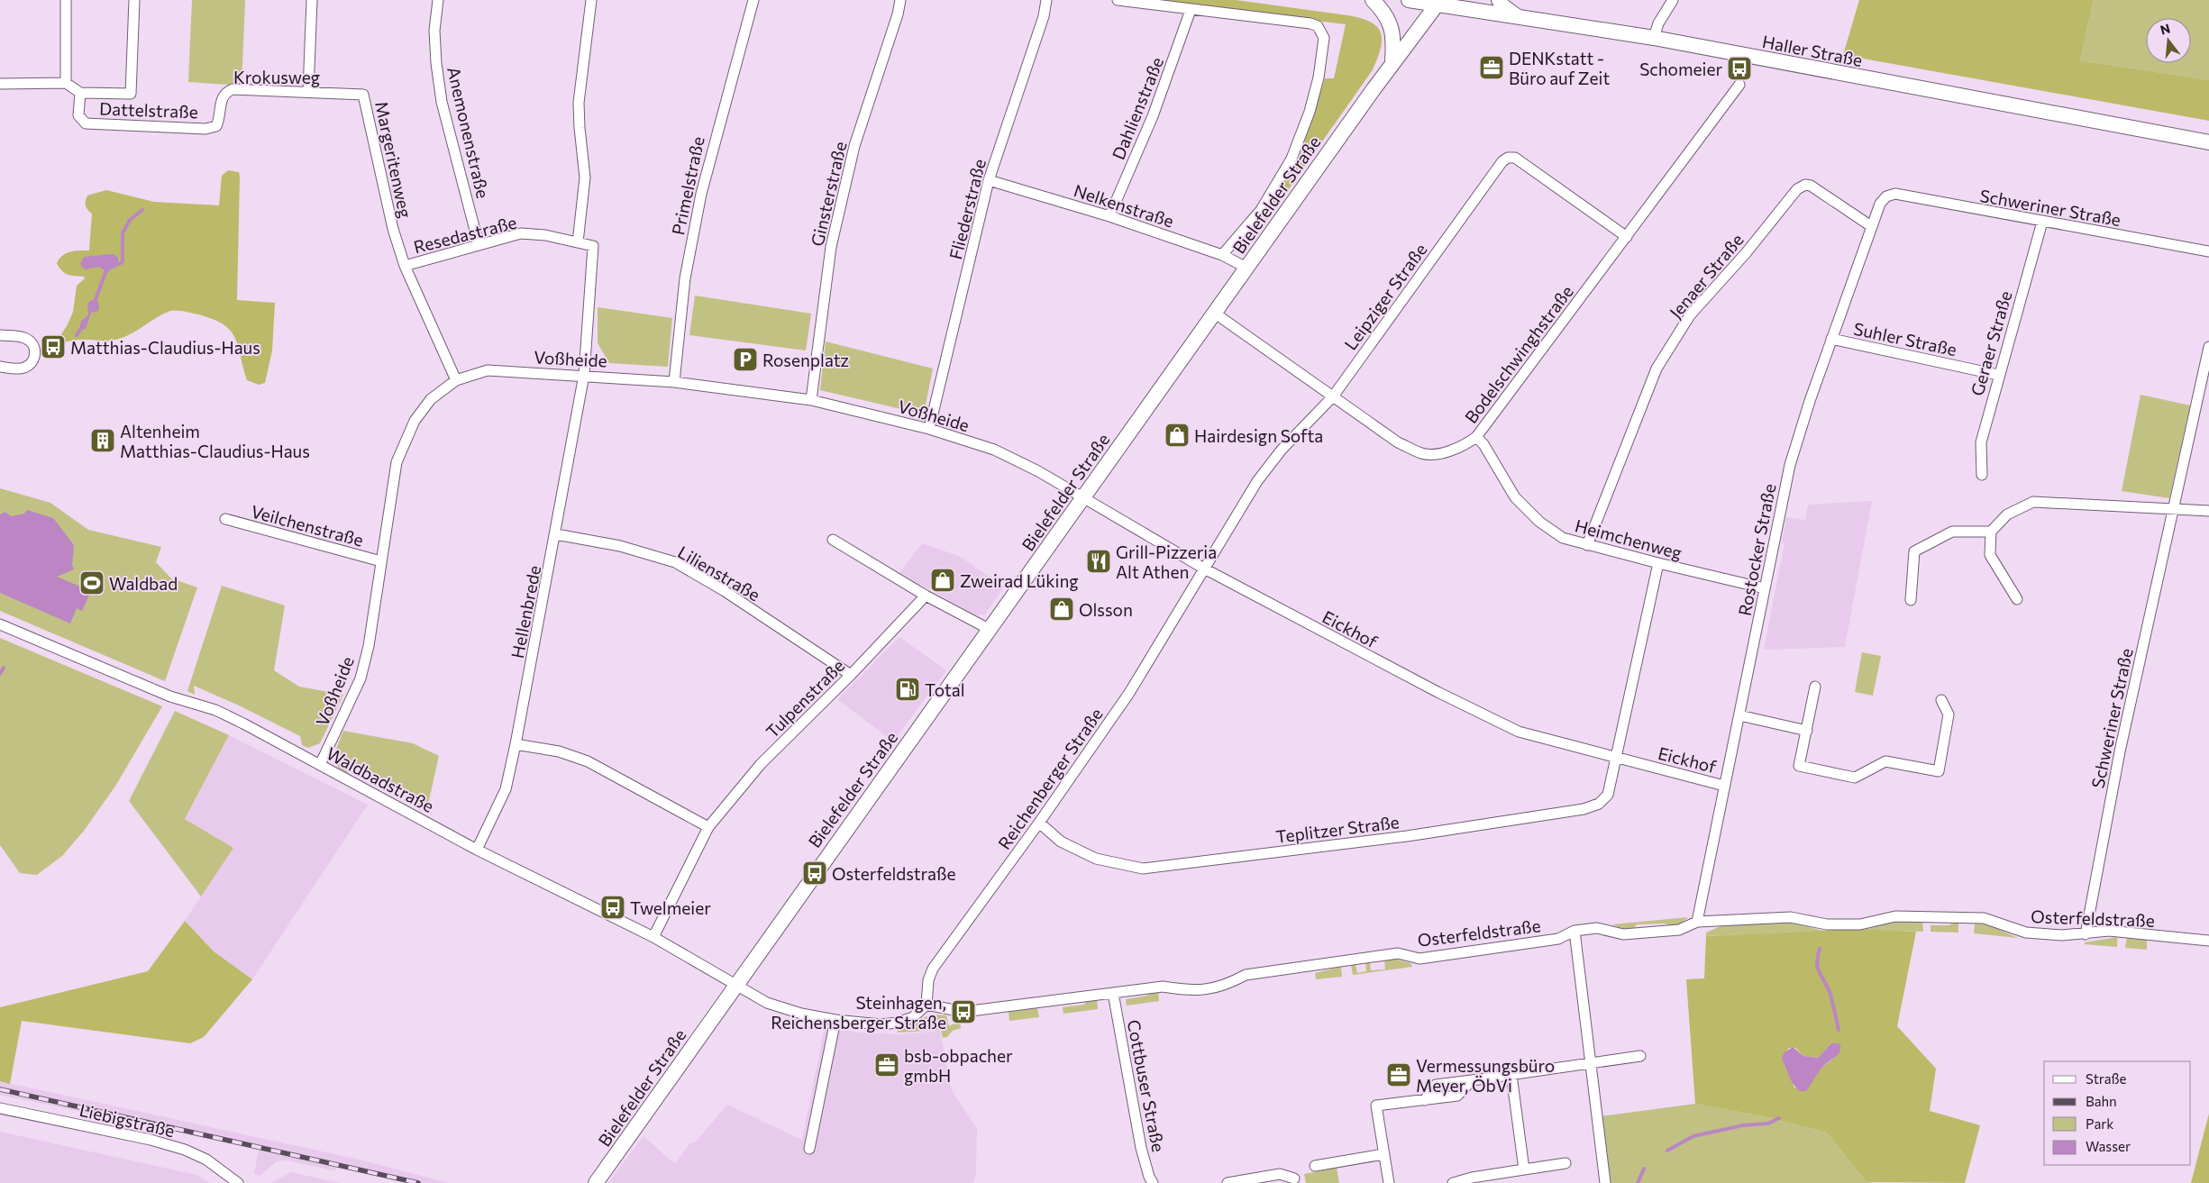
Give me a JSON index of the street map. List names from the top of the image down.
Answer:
{
  "streets": {
    "main road": ["Haller Straße", "Bielefelder Straße"],
    "street": [
      "Krokusweg",
      "Dahlienstraße",
      "Dattelstraße",
      "Anemonenstraße",
      "Margeritenweg",
      "Primelstraße",
      "Ginsterstraße",
      "Nelkenstraße",
      "Schweriner Straße",
      "Fliederstraße",
      "Resedastraße",
      "Jenaer Straße",
      "Leipziger Straße",
      "Suhler Straße",
      "Geraer Straße",
      "Bodelschwinghstraße",
      "Voßheide",
      "Veilchenstraße",
      "Heimchenweg",
      "Rostocker Straße",
      "Lilienstraße",
      "Hellenbrede",
      "Eickhof",
      "Tulpenstraße",
      "Reichenberger Straße",
      "Waldbadstraße",
      "Teplitzer Straße",
      "Osterfeldstraße",
      "Cottbuser Straße",
      "Liebigstraße"
    ]
  },
  "crossings": [
    ["Haller Straße", "Bielefelder Straße"],
    ["Krokusweg", "Dattelstraße"],
    ["Krokusweg", "Margeritenweg"],
    ["Dahlienstraße", "Nelkenstraße"],
    ["Anemonenstraße", "Resedastraße"],
    ["Margeritenweg", "Resedastraße"],
    ["Margeritenweg", "Voßheide"],
    ["Primelstraße", "Voßheide"],
    ["Ginsterstraße", "Voßheide"],
    ["Bielefelder Straße", "Nelkenstraße"],
    ["Bielefelder Straße", "Bodelschwinghstraße"],
    ["Bielefelder Straße", "Voßheide"],
    ["Bielefelder Straße", "Eickhof"],
    ["Bielefelder Straße", "Waldbadstraße"],
    ["Nelkenstraße", "Fliederstraße"],
    ["Schweriner Straße", "Geraer Straße"],
    ["Schweriner Straße", "Rostocker Straße"],
    ["Schweriner Straße", "Osterfeldstraße"],
    ["Fliederstraße", "Voßheide"],
    ["Resedastraße", "Voßheide"],
    ["Resedastraße", "Hellenbrede"],
    ["Jenaer Straße", "Heimchenweg"],
    ["Jenaer Straße", "Rostocker Straße"],
    ["Leipziger Straße", "Bodelschwinghstraße"],
    ["Leipziger Straße", "Eickhof"],
    ["Leipziger Straße", "Reichenberger Straße"],
    ["Suhler Straße", "Geraer Straße"],
    ["Suhler Straße", "Rostocker Straße"],
    ["Bodelschwinghstraße", "Heimchenweg"],
    ["Voßheide", "Veilchenstraße"],
    ["Voßheide", "Hellenbrede"],
    ["Voßheide", "Eickhof"],
    ["Voßheide", "Waldbadstraße"],
    ["Heimchenweg", "Rostocker Straße"],
    ["Rostocker Straße", "Eickhof"],
    ["Rostocker Straße", "Osterfeldstraße"],
    ["Lilienstraße", "Hellenbrede"],
    ["Lilienstraße", "Tulpenstraße"],
    ["Hellenbrede", "Waldbadstraße"],
    ["Eickhof", "Reichenberger Straße"],
    ["Eickhof", "Teplitzer Straße"],
    ["Tulpenstraße", "Waldbadstraße"],
    ["Reichenberger Straße", "Teplitzer Straße"],
    ["Reichenberger Straße", "Osterfeldstraße"],
    ["Osterfeldstraße", "Cottbuser Straße"]
  ],
  "places": {
    "office": ["DENKstatt - Büro auf Zeit", "bsb-obpacher gmbH", "Vermessungsbüro Meyer, ÖbVi"],
    "bus stop": [
      "Schomeier",
      "Matthias-Claudius-Haus",
      "Osterfeldstraße",
      "Twelmeier",
      "Steinhagen, Reichensberger Straße"
    ],
    "parking": ["Rosenplatz"],
    "shop": ["Hairdesign Softa", "Zweirad Lüking", "Olsson"],
    "building": ["Altenheim Matthias-Claudius-Haus"],
    "restaurant": ["Grill-Pizzeria Alt Athen"],
    "sports": ["Waldbad"],
    "fuel station": ["Total"]
  },
  "legend": [
    "Straße",
    "Bahn",
    "Park",
    "Wasser"
  ],
  "north": "top"
}
